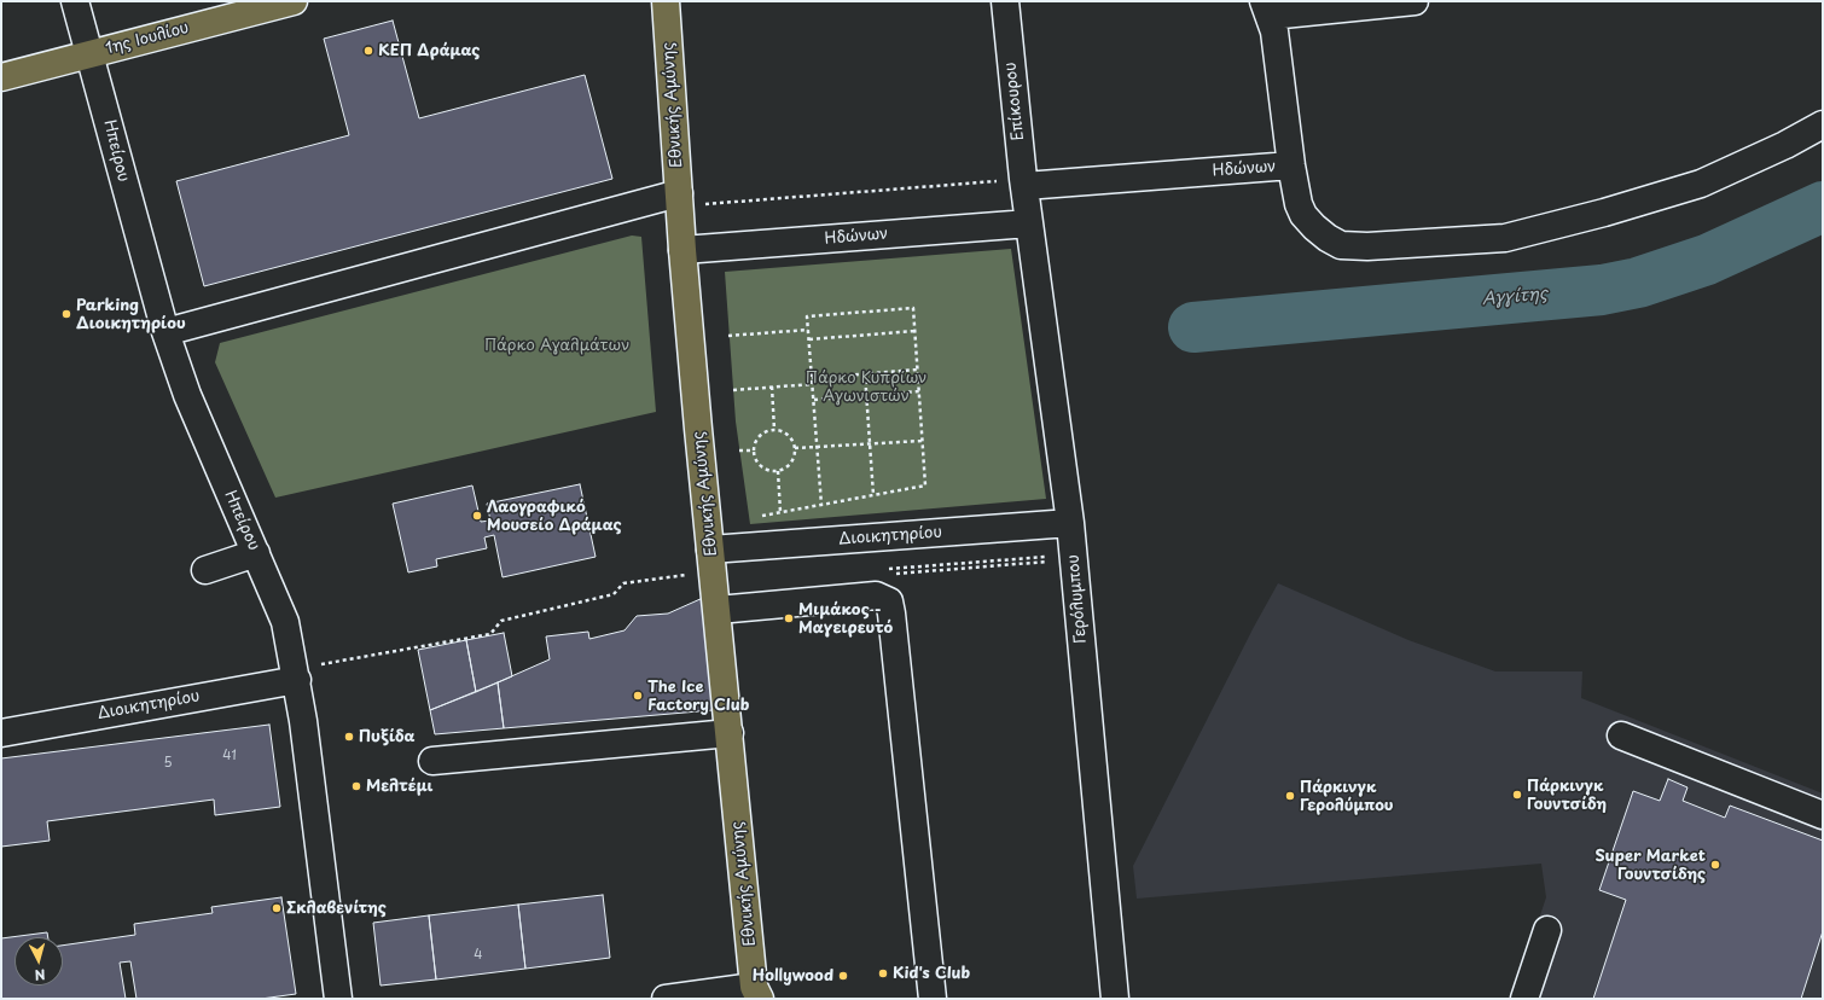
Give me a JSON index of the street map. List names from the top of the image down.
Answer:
{
  "streets": {
    "main road": ["1ης Ιουλίου", "Εθνικής Αμύνης"],
    "street": [
      "Επίκουρου",
      "Ηπείρου",
      "Ηδώνων",
      "Διοικητηρίου",
      "Γερόλυμπου"
    ]
  },
  "crossings": [
    ["1ης Ιουλίου", "Ηπείρου"],
    ["Επίκουρου", "Ηδώνων"],
    ["Επίκουρου", "Γερόλυμπου"],
    ["Εθνικής Αμύνης", "Ηδώνων"],
    ["Εθνικής Αμύνης", "Διοικητηρίου"],
    ["Ηπείρου", "Διοικητηρίου"],
    ["Ηδώνων", "Γερόλυμπου"],
    ["Διοικητηρίου", "Γερόλυμπου"]
  ],
  "water": ["Αγγίτης"],
  "parks": ["Πάρκο Αγαλμάτων", "Πάρκο Κυπρίων Αγωνιστών"],
  "places": [
    "ΚΕΠ Δράμας",
    "Parking Διοικητηρίου",
    "Λαογραφικό Μουσείο Δράμας",
    "Μιμάκος - Μαγειρευτό",
    "The Ice Factory Club",
    "Πυξίδα",
    "Μελτέμι",
    "Πάρκινγκ Γουντσίδη",
    "Πάρκινγκ Γερολύμπου",
    "Super Market Γουντσίδης",
    "Σκλαβενίτης",
    "Kid's Club",
    "Hollywood"
  ],
  "house_numbers": ["41", "5", "4"],
  "north": "bottom"
}
